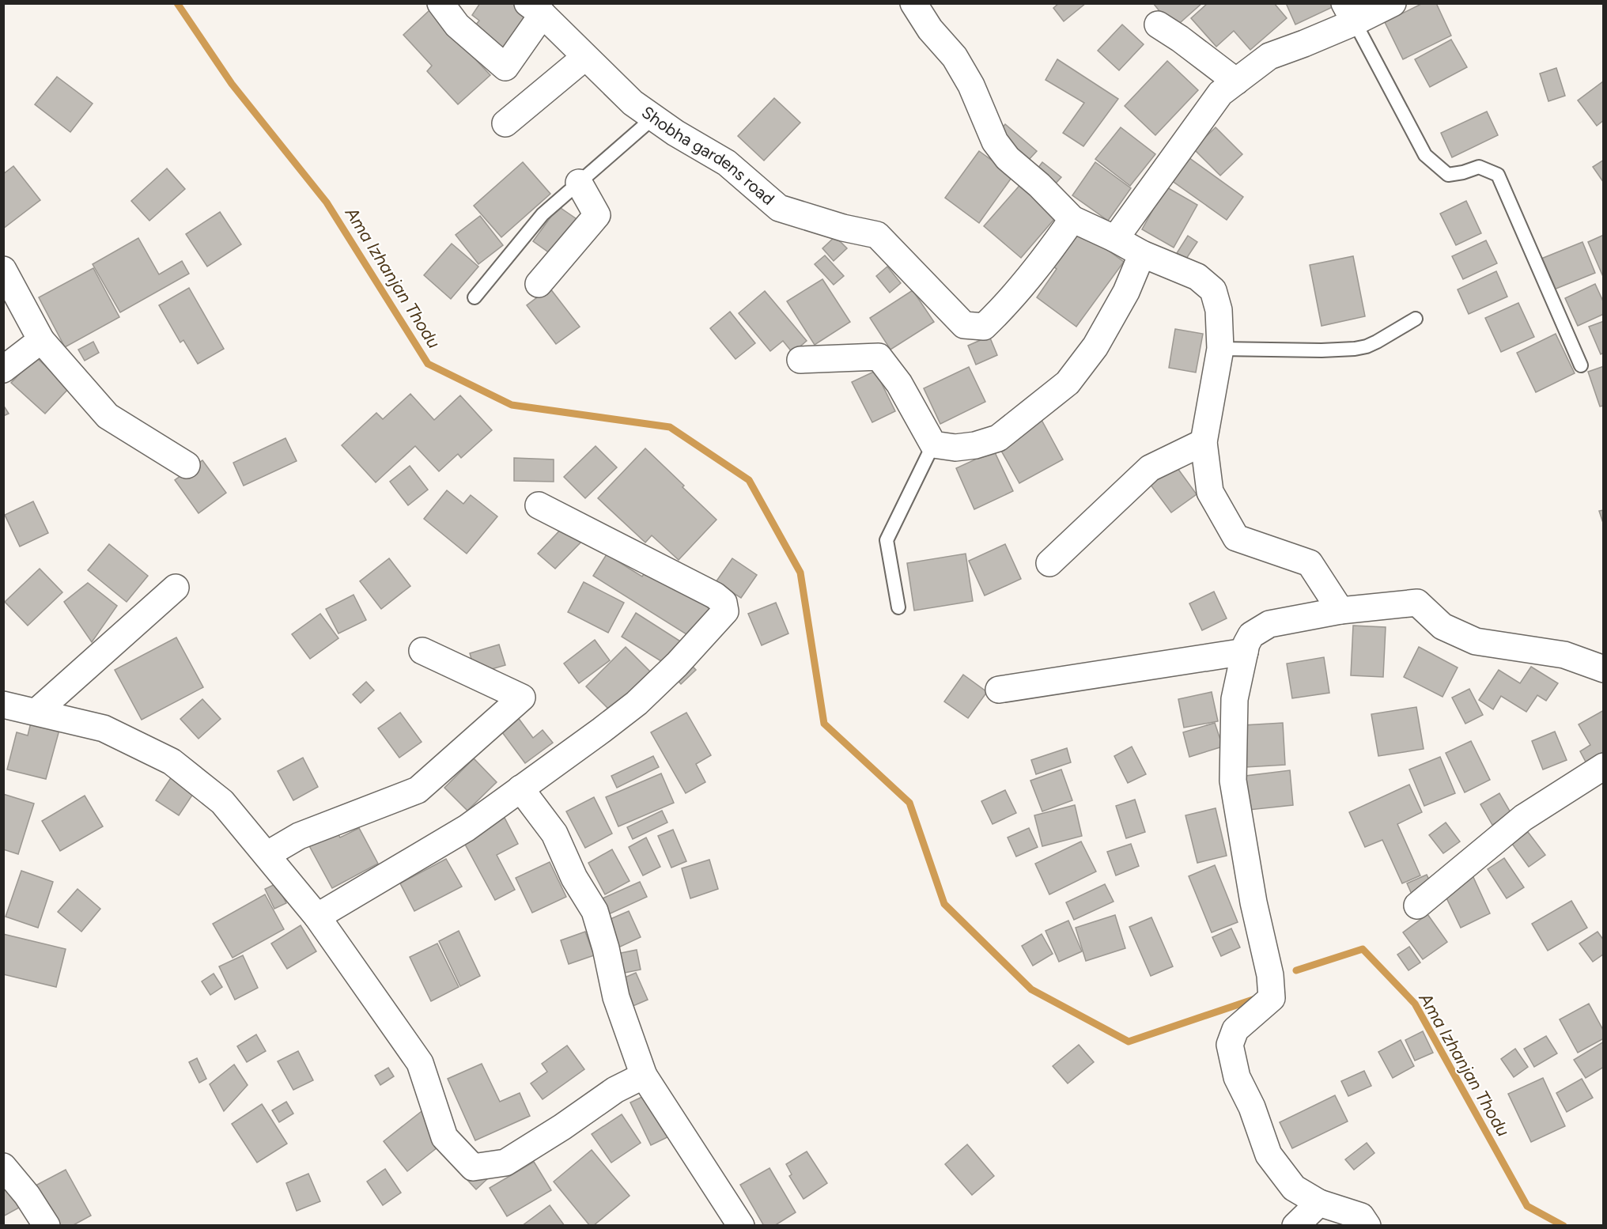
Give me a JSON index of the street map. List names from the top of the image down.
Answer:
{
  "streets": {
    "street": ["Shobha gardens road"]
  },
  "water": ["Ama Izhanjan Thodu"]
}
